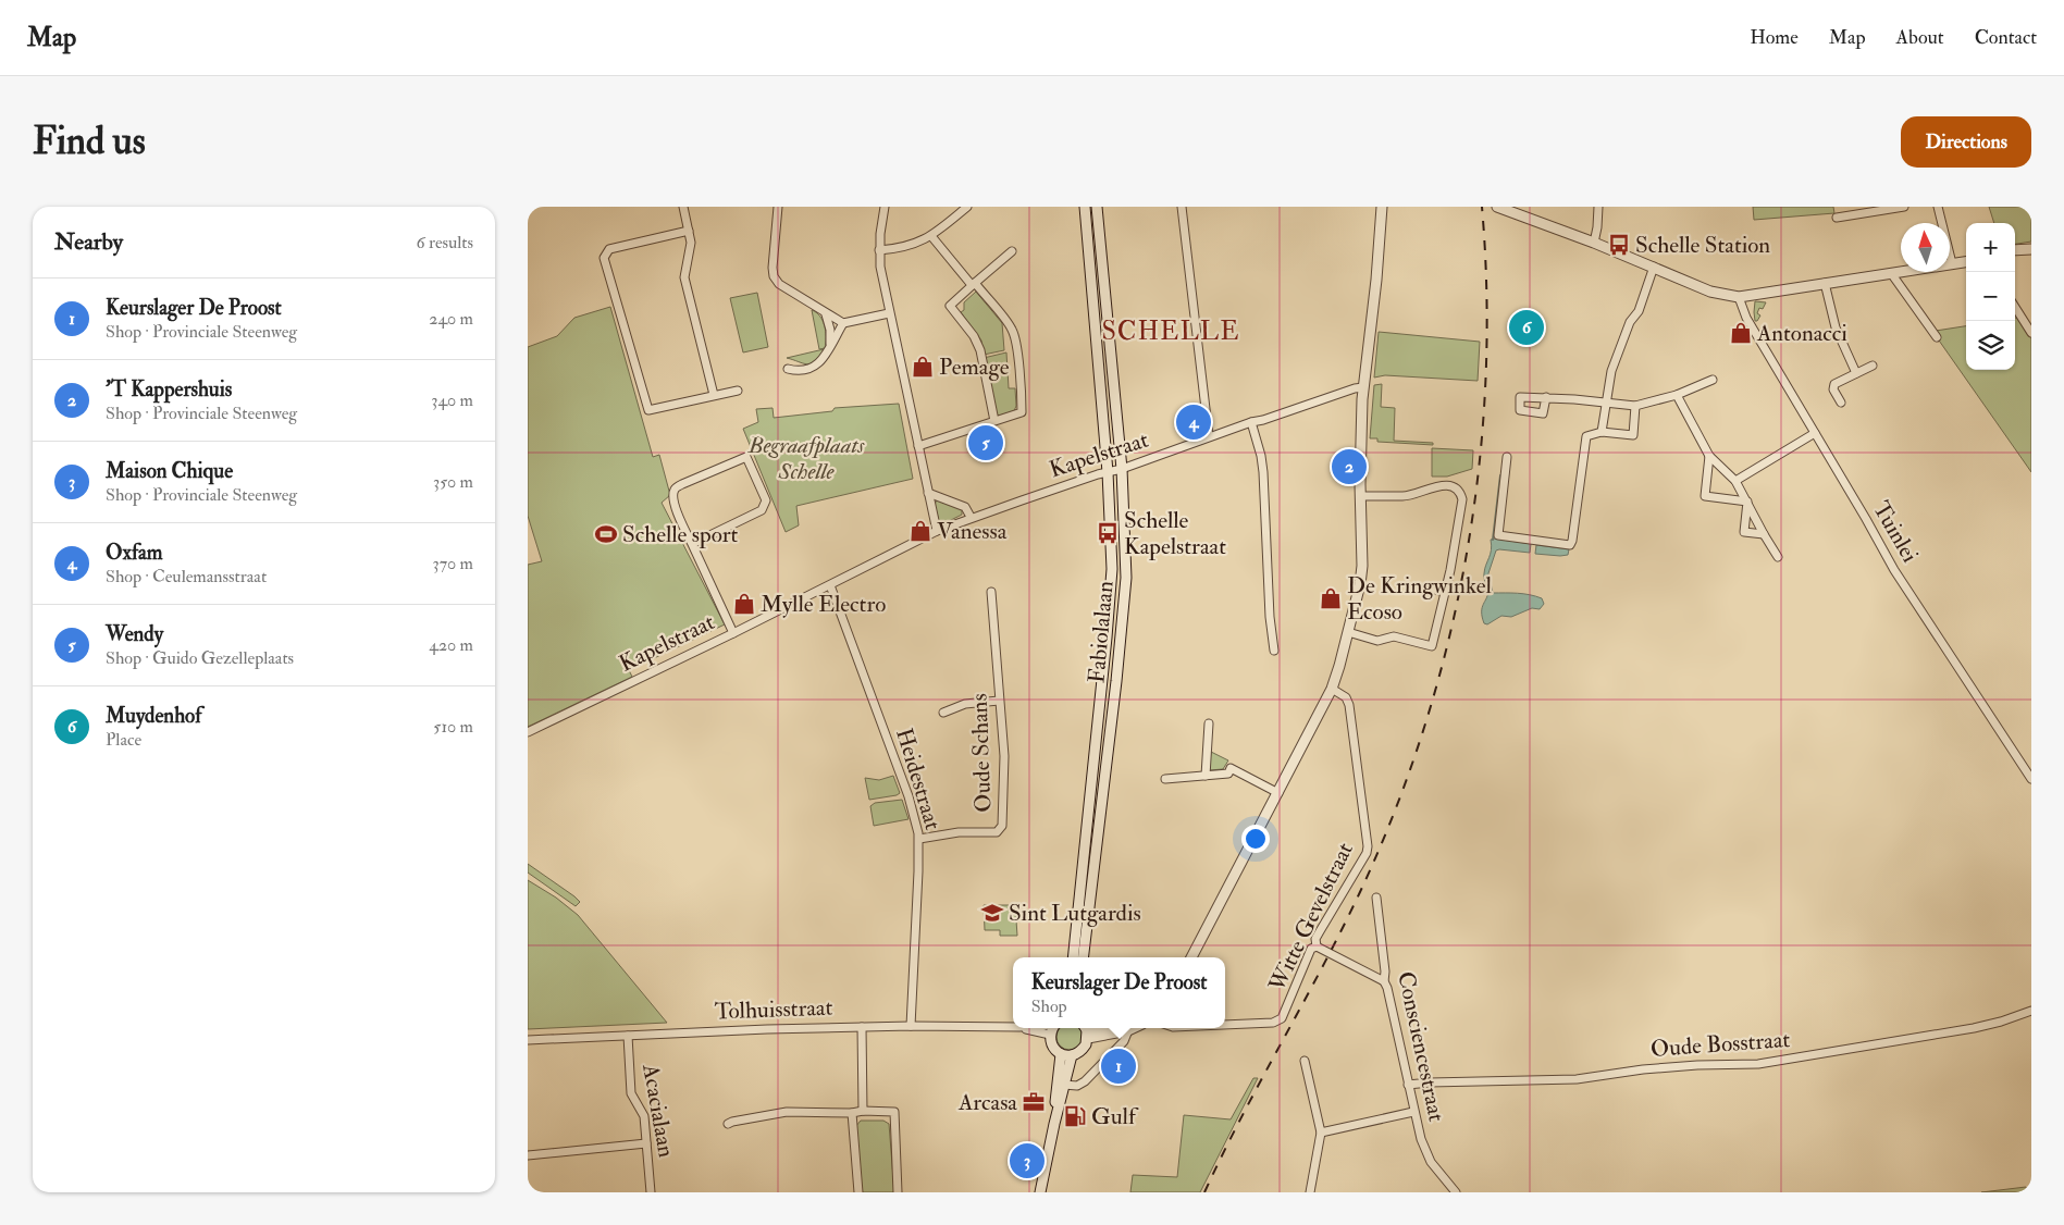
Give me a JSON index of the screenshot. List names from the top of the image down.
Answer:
{
  "streets": {
    "main road": ["Fabiolalaan"],
    "street": [
      "Kapelstraat",
      "Tuinlei",
      "Oude Schans",
      "Heidestraat",
      "Witte Gevelstraat",
      "Tolhuisstraat",
      "Oude Bosstraat",
      "Consciencestraat",
      "Acacialaan"
    ]
  },
  "crossings": [
    ["Kapelstraat", "Fabiolalaan"],
    ["Kapelstraat", "Heidestraat"],
    ["Oude Schans", "Heidestraat"],
    ["Heidestraat", "Tolhuisstraat"],
    ["Tolhuisstraat", "Acacialaan"],
    ["Oude Bosstraat", "Consciencestraat"]
  ],
  "districts": ["SCHELLE"],
  "parks": ["Begraafplaats Schelle"],
  "places": {
    "bus stop": ["Schelle Station", "Schelle Kapelstraat"],
    "shop": [
      "Antonacci",
      "Pemage",
      "Vanessa",
      "De Kringwinkel Ecoso",
      "Mylle Electro"
    ],
    "sports": ["Schelle sport"],
    "school or university": ["Sint Lutgardis"],
    "office": ["Arcasa"],
    "fuel station": ["Gulf"]
  },
  "north": "top",
  "page": {
    "header": "Map",
    "nav": [
      "Home",
      "Map",
      "About",
      "Contact"
    ],
    "buttons": "Directions",
    "title": "Find us",
    "heading": ["Nearby", "6 results"],
    "map_buttons": ["+", "−"],
    "list": [
      {
        "mark": "1",
        "name": "Keurslager De Proost",
        "note": "Shop · Provinciale Steenweg",
        "value": "240 m"
      },
      {
        "mark": "2",
        "name": "'T Kappershuis",
        "note": "Shop · Provinciale Steenweg",
        "value": "340 m"
      },
      {
        "mark": "3",
        "name": "Maison Chique",
        "note": "Shop · Provinciale Steenweg",
        "value": "350 m"
      },
      {
        "mark": "4",
        "name": "Oxfam",
        "note": "Shop · Ceulemansstraat",
        "value": "370 m"
      },
      {
        "mark": "5",
        "name": "Wendy",
        "note": "Shop · Guido Gezelleplaats",
        "value": "420 m"
      },
      {
        "mark": "6",
        "name": "Muydenhof",
        "note": "Place",
        "value": "510 m"
      }
    ],
    "pins": [
      "6",
      "4",
      "5",
      "2",
      "1",
      "3"
    ],
    "popup": ["Keurslager De Proost", "Shop"]
  }
}
